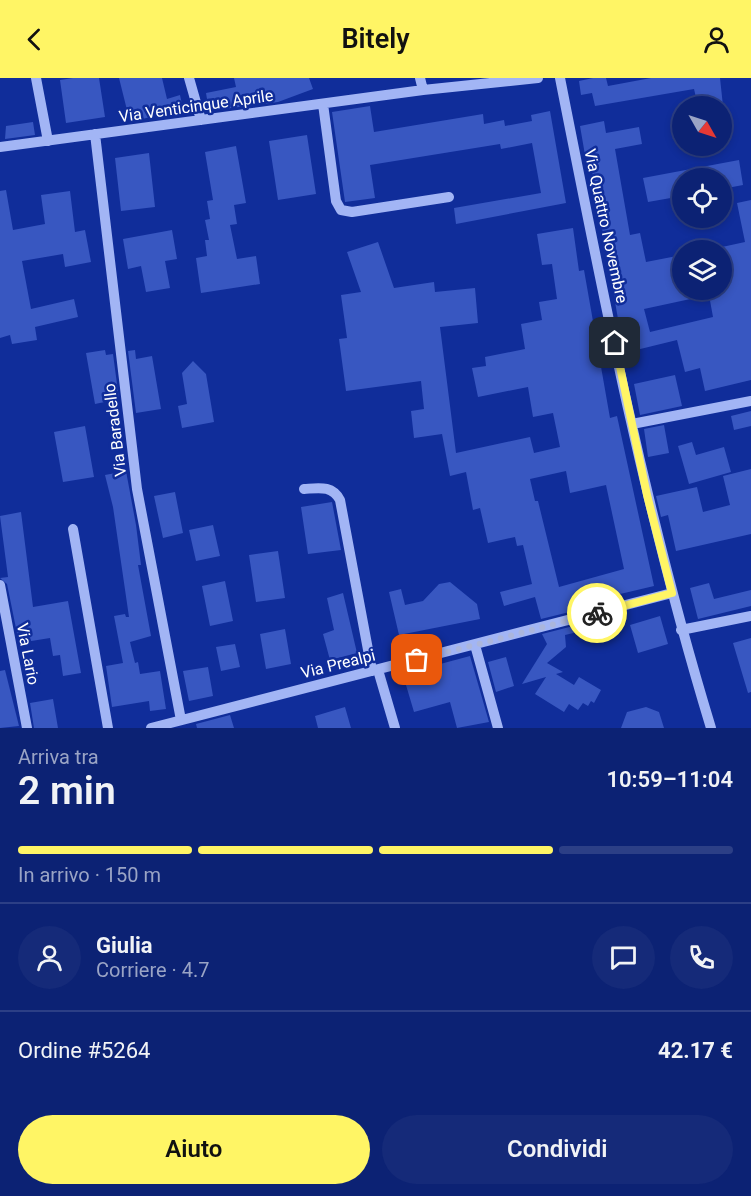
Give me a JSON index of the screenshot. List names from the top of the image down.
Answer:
{
  "streets": {
    "street": [
      "Via Venticinque Aprile",
      "Via Quattro Novembre",
      "Via Baradello",
      "Via Lario",
      "Via Prealpi"
    ]
  },
  "crossings": [
    ["Via Venticinque Aprile", "Via Baradello"],
    ["Via Quattro Novembre", "Via Prealpi"],
    ["Via Baradello", "Via Prealpi"]
  ],
  "north": "bottom right",
  "page": {
    "header": "Bitely",
    "heading": ["2 min", "Arriva tra", "10:59–11:04"],
    "panel": [
      "Giulia",
      "Corriere · 4.7",
      "Ordine #5264",
      "42.17 €"
    ],
    "bar": "In arrivo · 150 m",
    "buttons": ["Aiuto", "Condividi"]
  }
}
